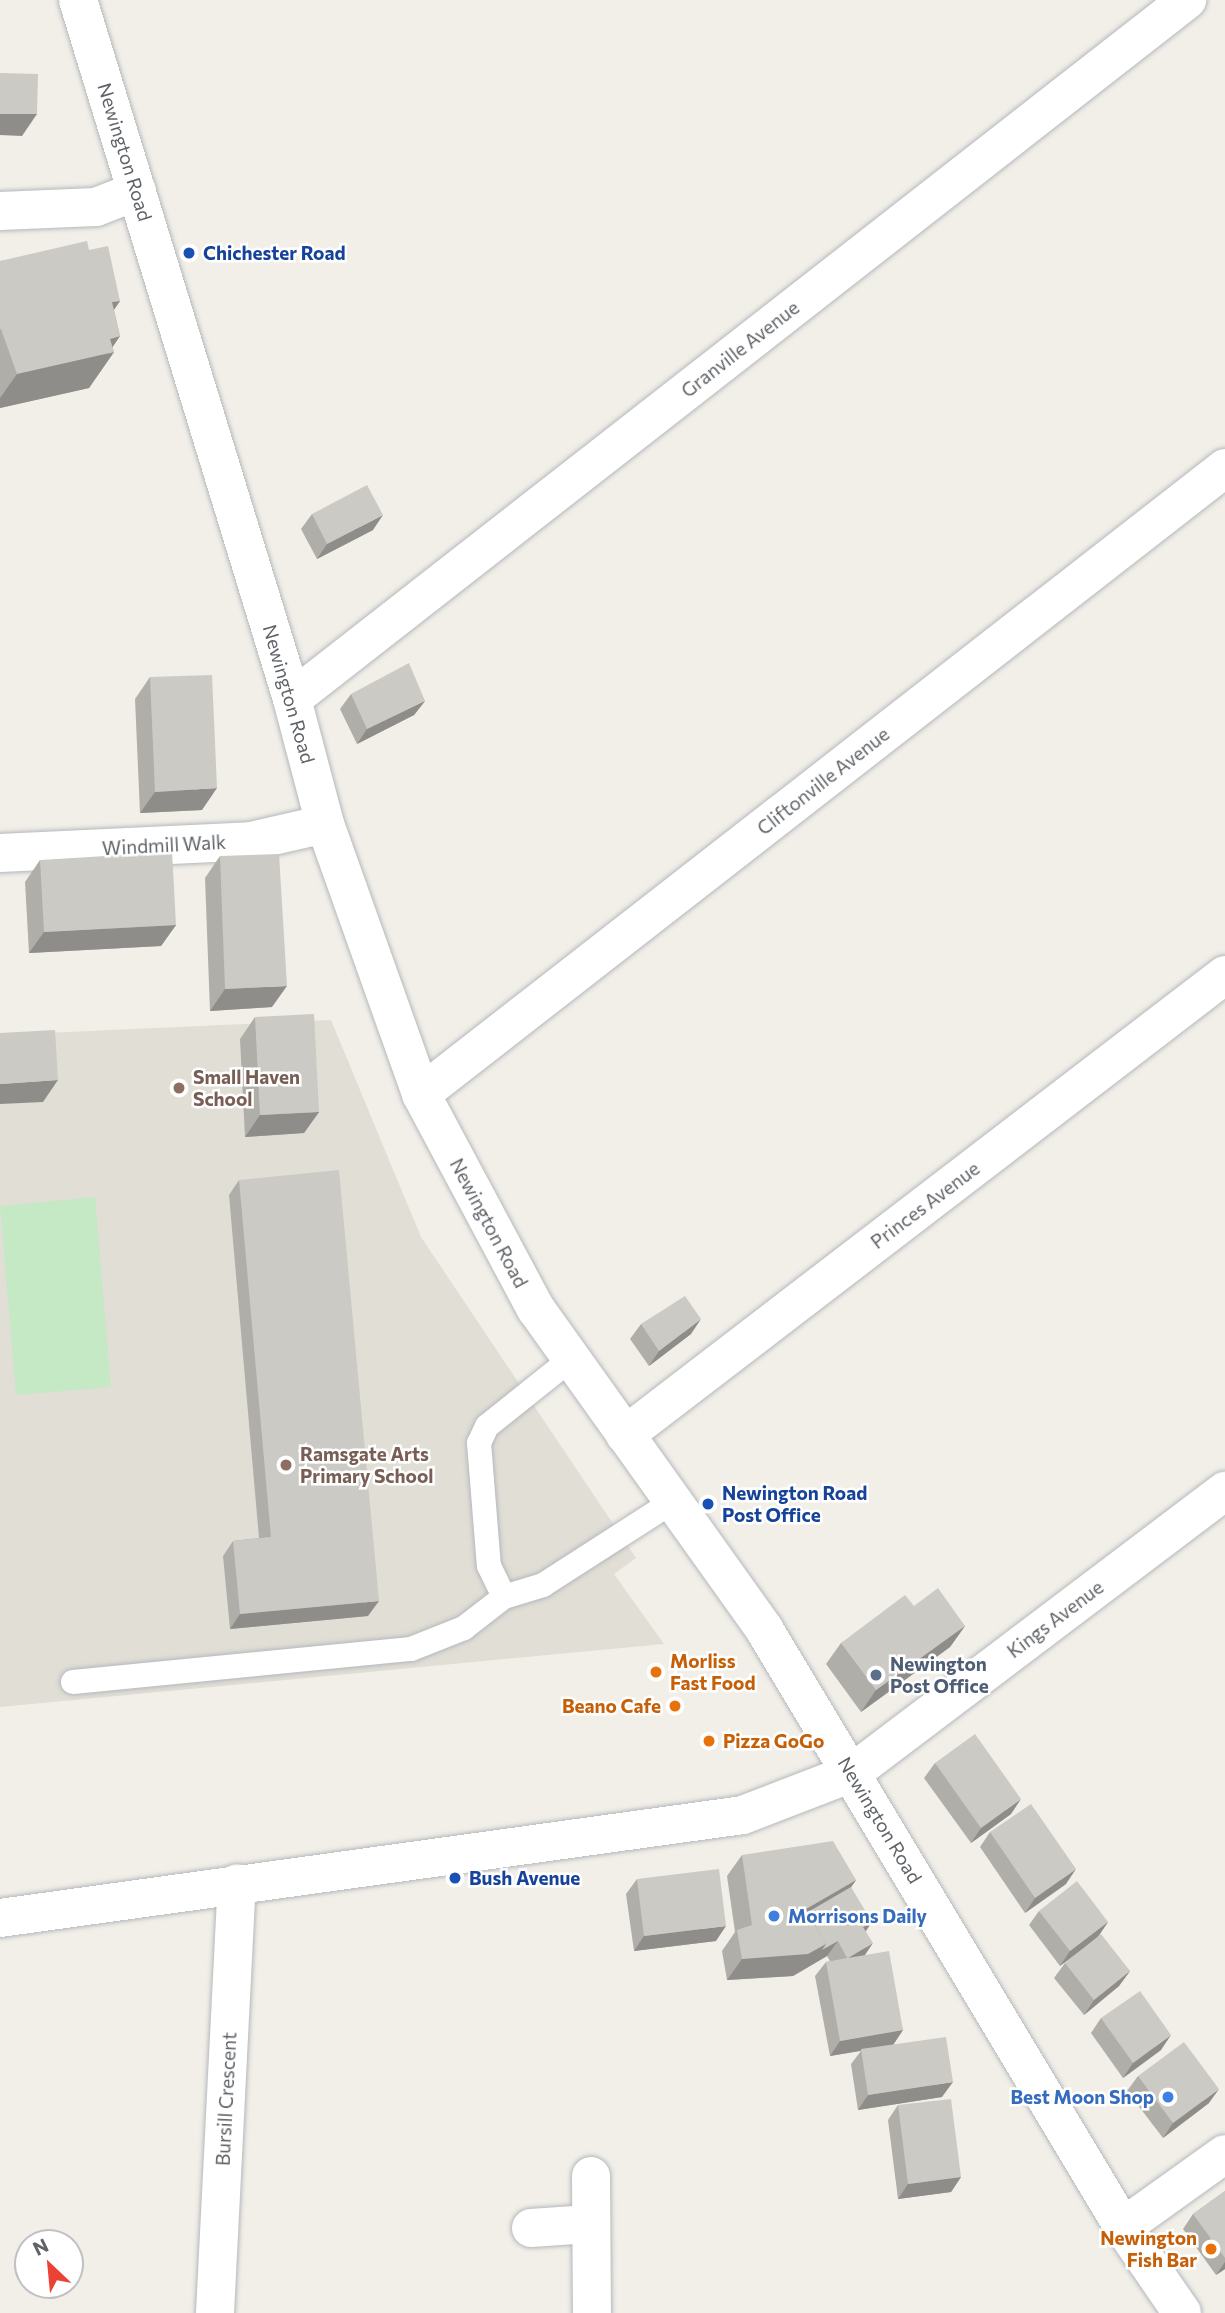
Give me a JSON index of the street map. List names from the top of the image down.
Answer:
{
  "streets": {
    "street": [
      "Newington Road",
      "Granville Avenue",
      "Cliftonville Avenue",
      "Windmill Walk",
      "Princes Avenue",
      "Kings Avenue",
      "Bursill Crescent"
    ]
  },
  "crossings": [
    ["Newington Road", "Granville Avenue"],
    ["Newington Road", "Cliftonville Avenue"],
    ["Newington Road", "Windmill Walk"],
    ["Newington Road", "Princes Avenue"],
    ["Newington Road", "Kings Avenue"]
  ],
  "places": [
    "Chichester Road",
    "Small Haven School",
    "Ramsgate Arts Primary School",
    "Newington Road Post Office",
    "Morliss Fast Food",
    "Newington Post Office",
    "Beano Cafe",
    "Pizza GoGo",
    "Bush Avenue",
    "Morrisons Daily",
    "Best Moon Shop",
    "Newington Fish Bar"
  ],
  "north": "top left"
}
